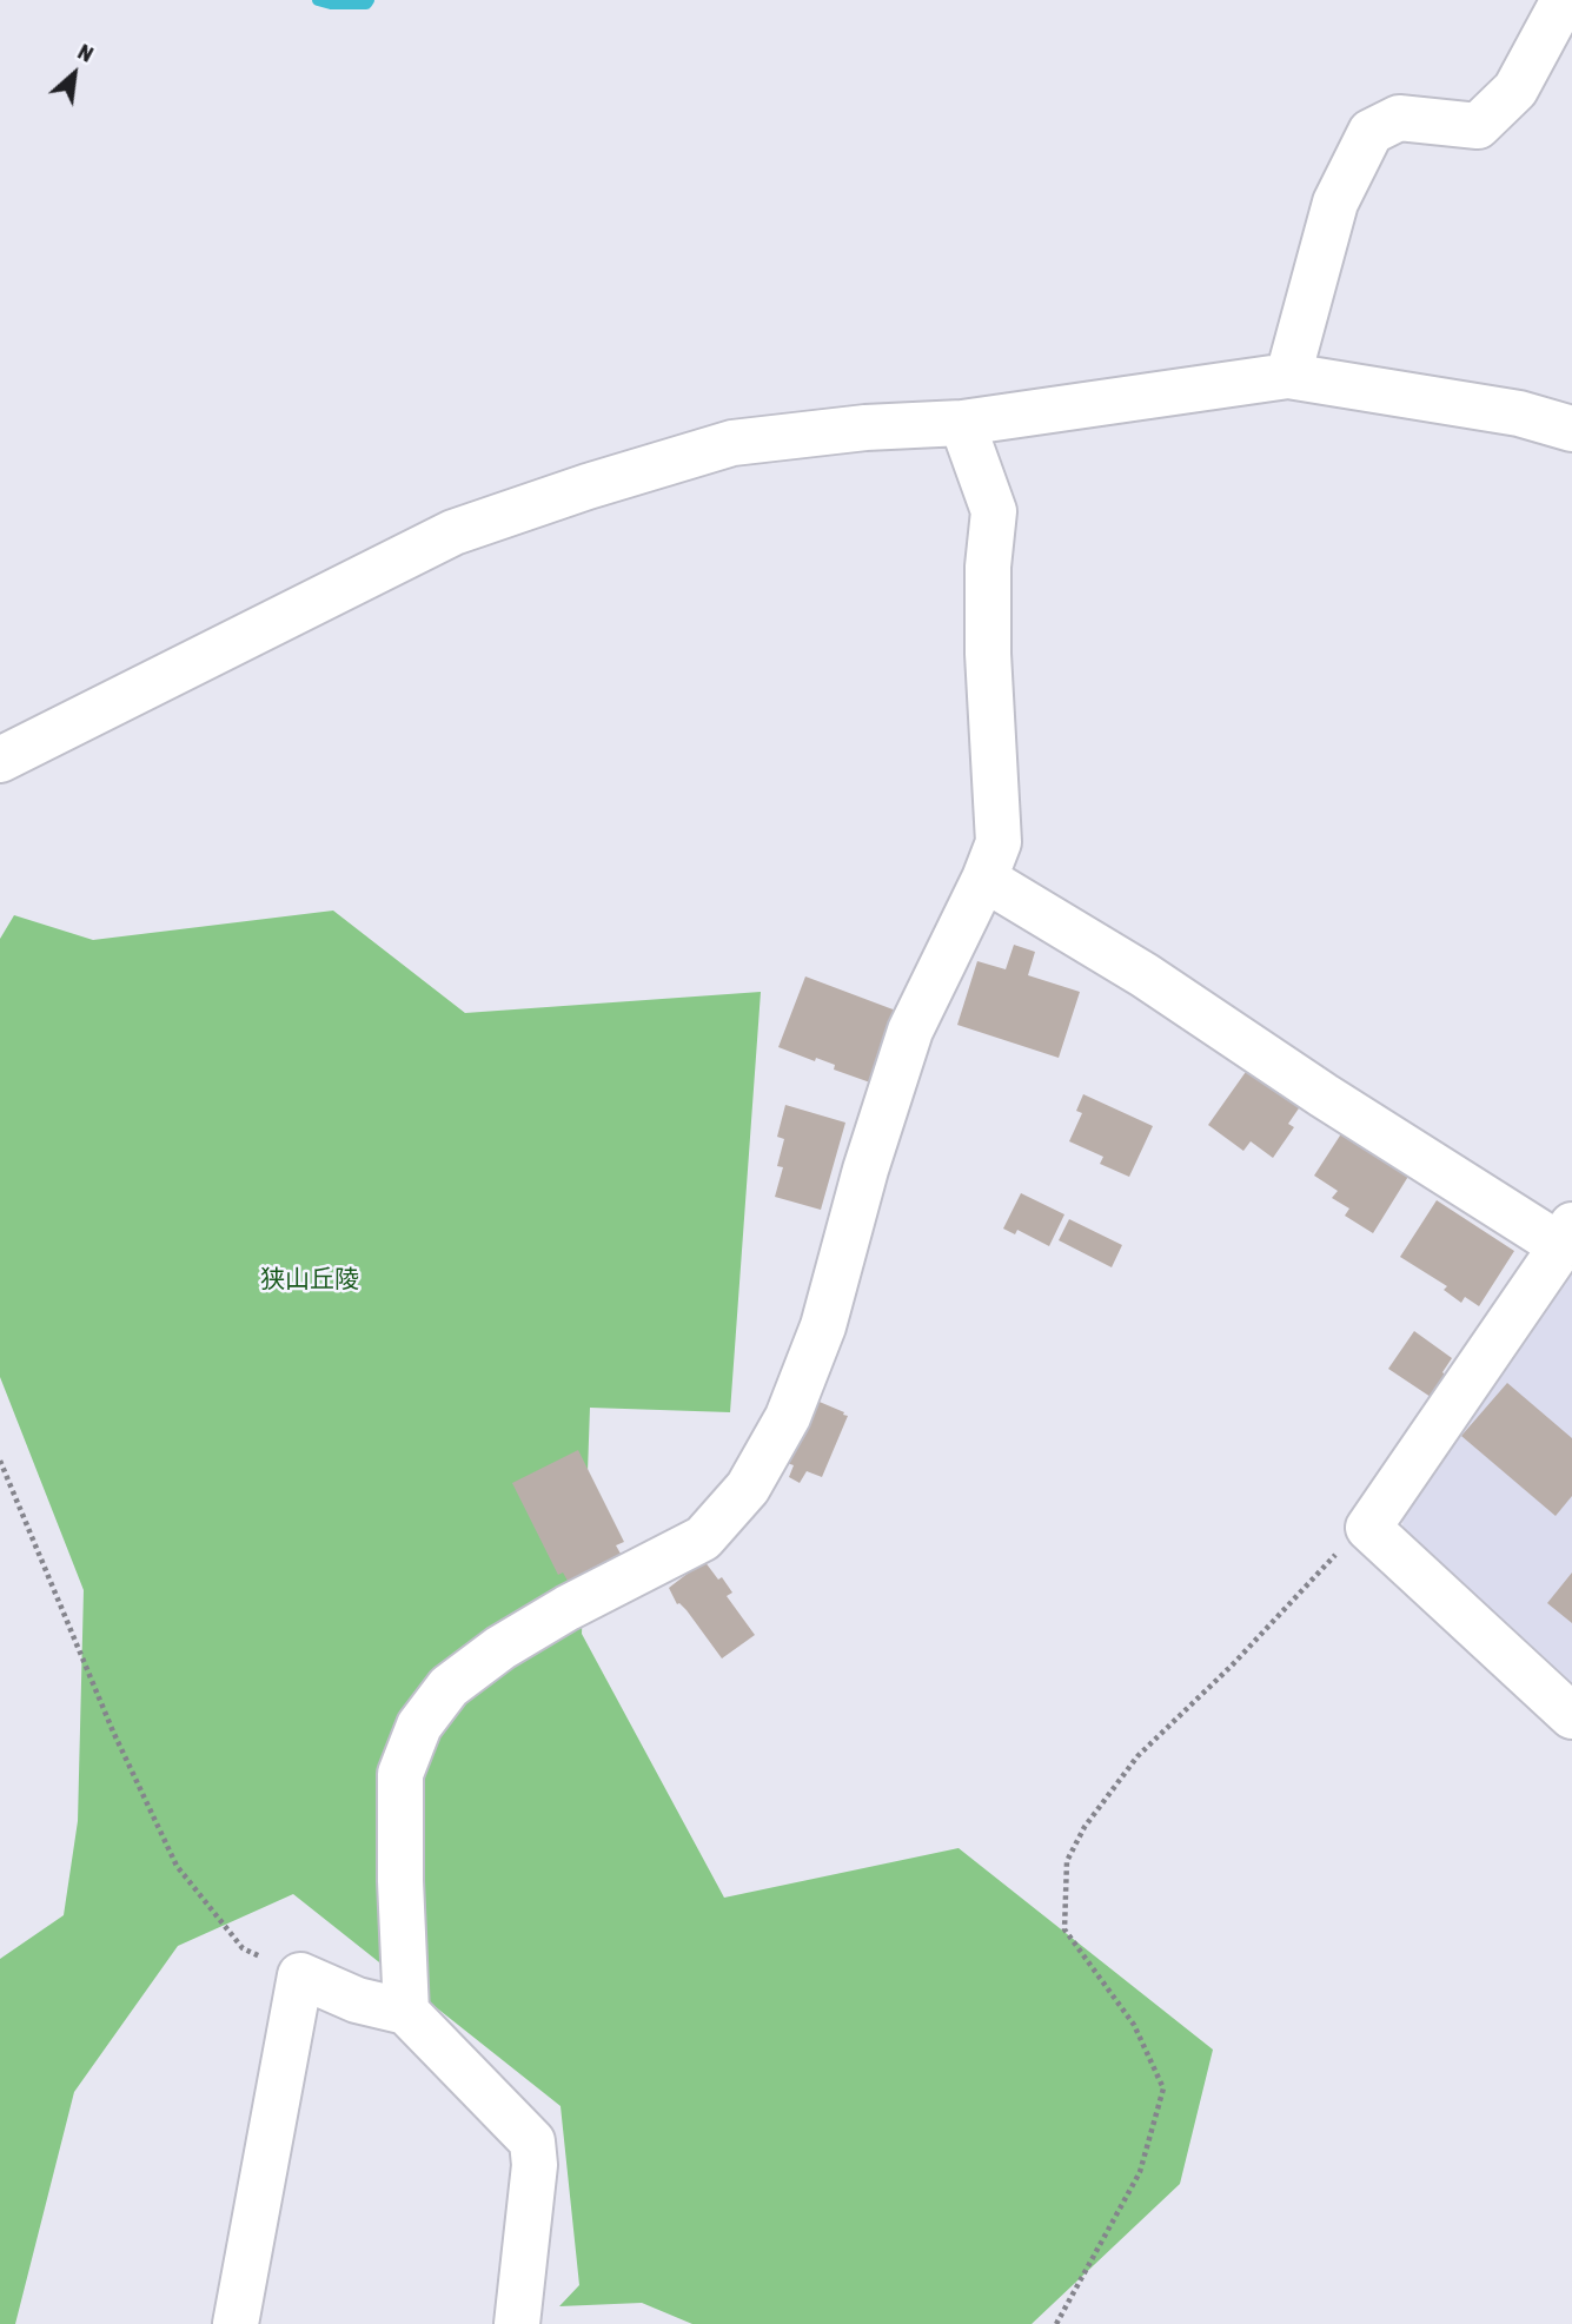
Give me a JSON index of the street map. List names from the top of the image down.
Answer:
{
  "parks": ["狭山丘陵"],
  "north": "top right"
}
